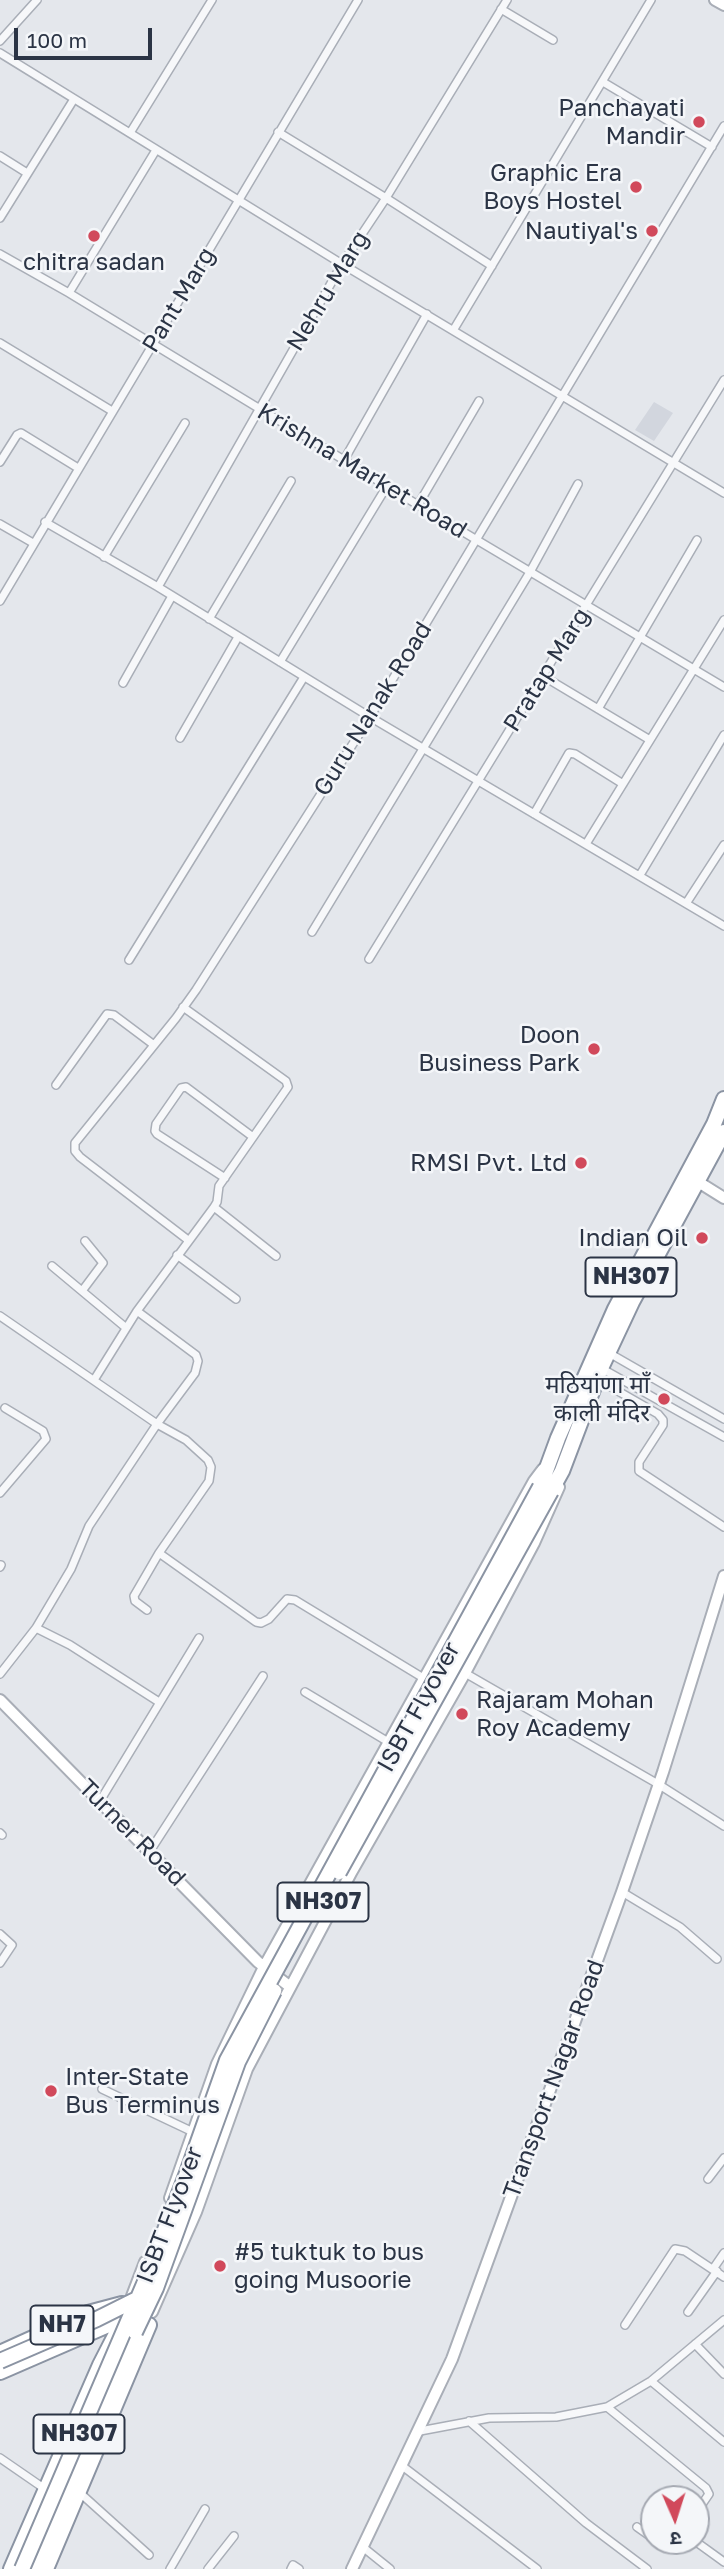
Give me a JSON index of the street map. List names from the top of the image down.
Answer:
{
  "streets": {
    "highway": ["NH307", "ISBT Flyover", "NH7"],
    "main road": ["Turner Road", "Transport Nagar Road"],
    "street": [
      "Nehru Marg",
      "Pant Marg",
      "Krishna Market Road",
      "Pratap Marg",
      "Guru Nanak Road"
    ]
  },
  "crossings": [
    ["Nehru Marg", "Krishna Market Road"],
    ["Pant Marg", "Krishna Market Road"],
    ["Krishna Market Road", "Pratap Marg"],
    ["Krishna Market Road", "Guru Nanak Road"],
    ["NH307", "ISBT Flyover"],
    ["ISBT Flyover", "NH7"]
  ],
  "places": [
    "Panchayati Mandir",
    "Graphic Era Boys Hostel",
    "Nautiyal's",
    "chitra sadan",
    "Doon Business Park",
    "RMSI Pvt. Ltd",
    "Indian Oil",
    "मठियांणा माँ काली मंदिर",
    "Rajaram Mohan Roy Academy",
    "Inter-State Bus Terminus",
    "#5 tuktuk to bus going Musoorie"
  ],
  "scale_bar": "100 m",
  "north": "bottom"
}
